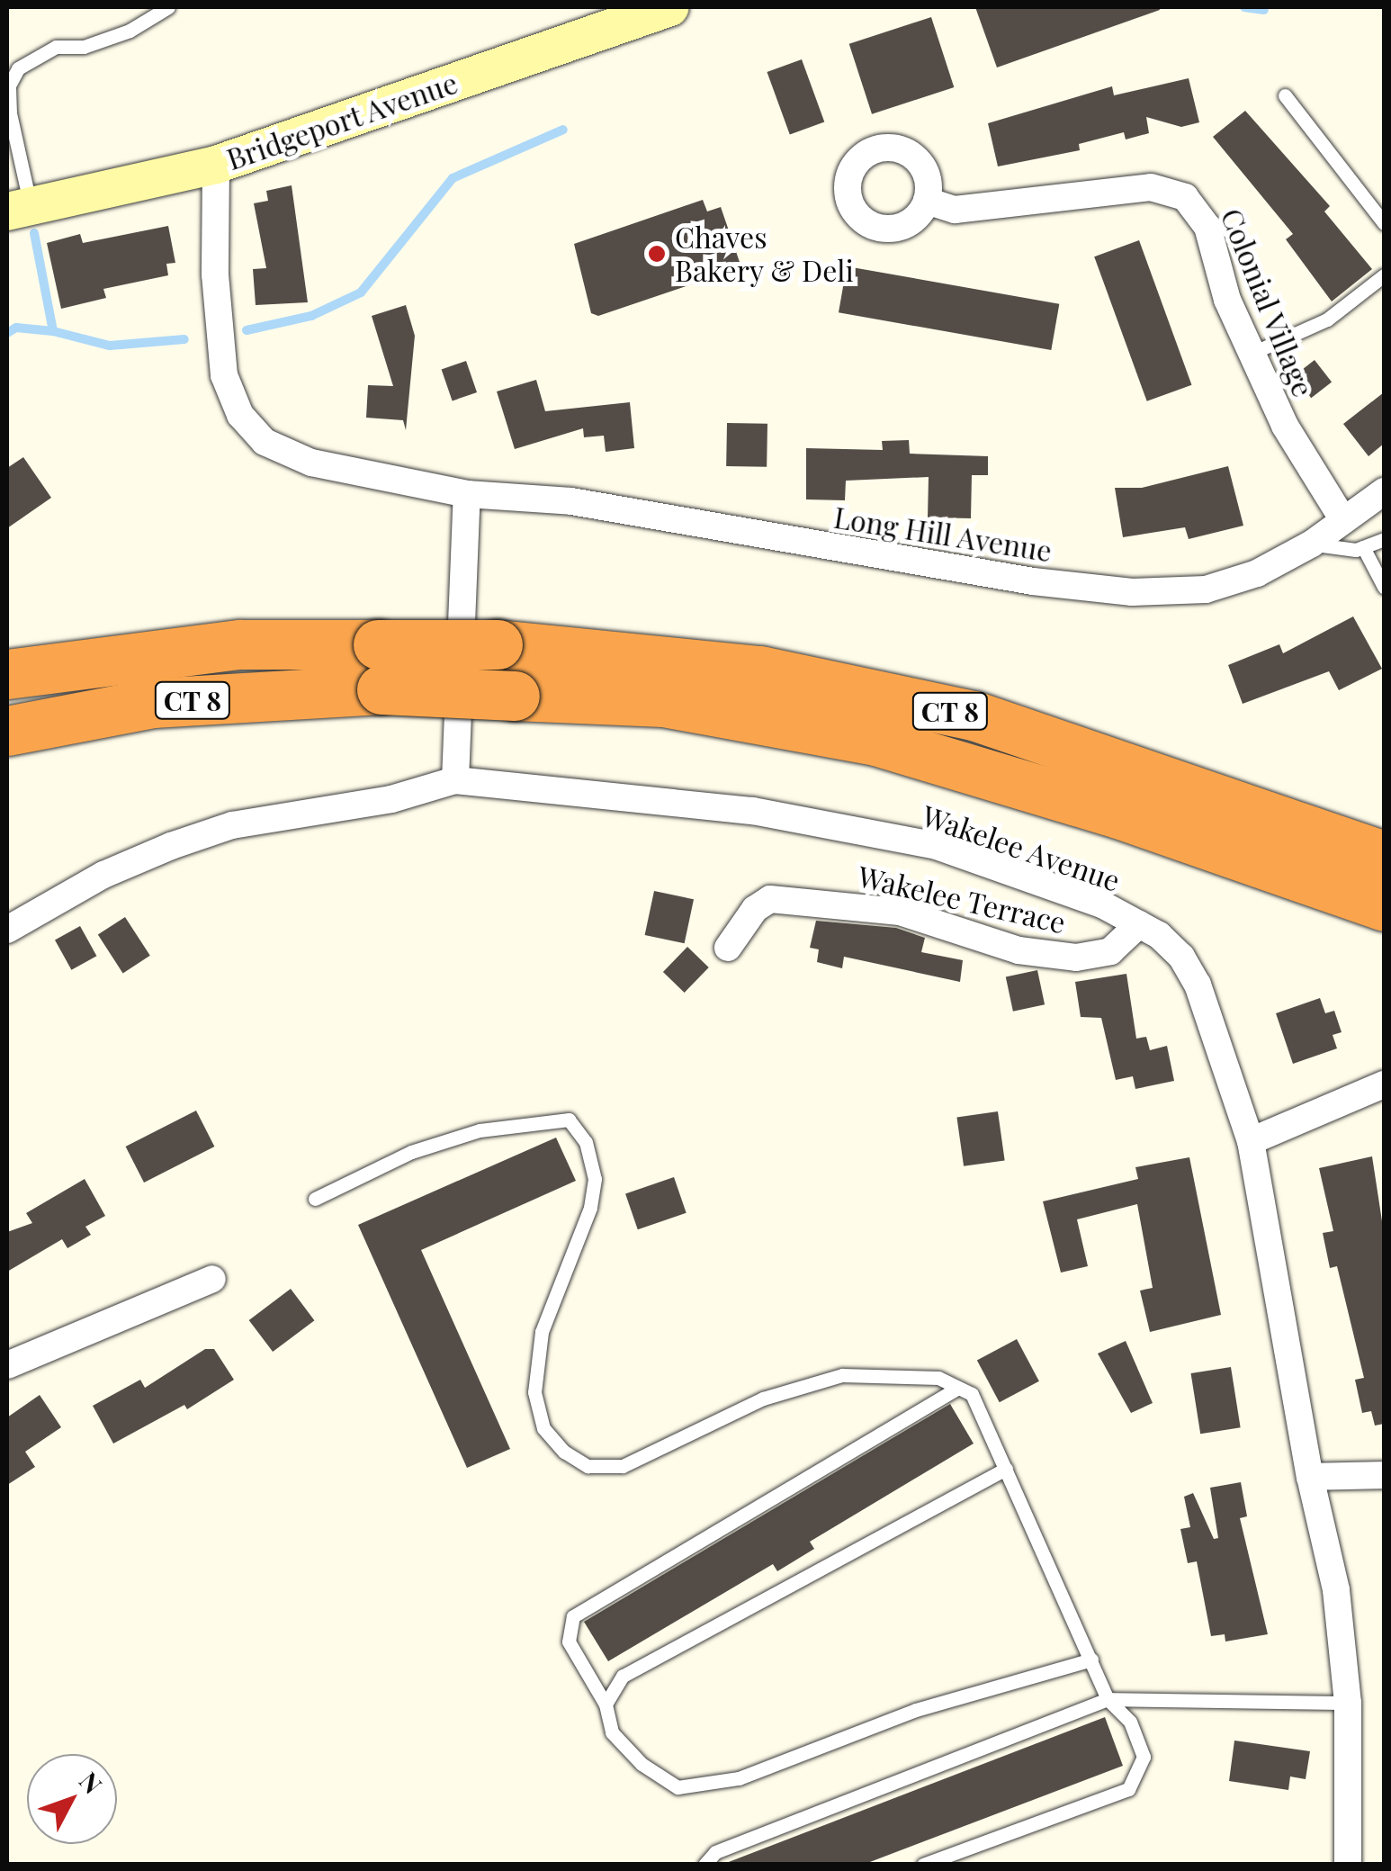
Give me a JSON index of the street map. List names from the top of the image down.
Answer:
{
  "streets": {
    "highway": ["CT 8"],
    "main road": ["Bridgeport Avenue"],
    "street": [
      "Colonial Village",
      "Long Hill Avenue",
      "Wakelee Avenue",
      "Wakelee Terrace"
    ]
  },
  "crossings": [
    ["Bridgeport Avenue", "Long Hill Avenue"],
    ["Colonial Village", "Long Hill Avenue"],
    ["Wakelee Avenue", "Wakelee Terrace"]
  ],
  "places": ["Chaves Bakery & Deli"],
  "north": "top right"
}
